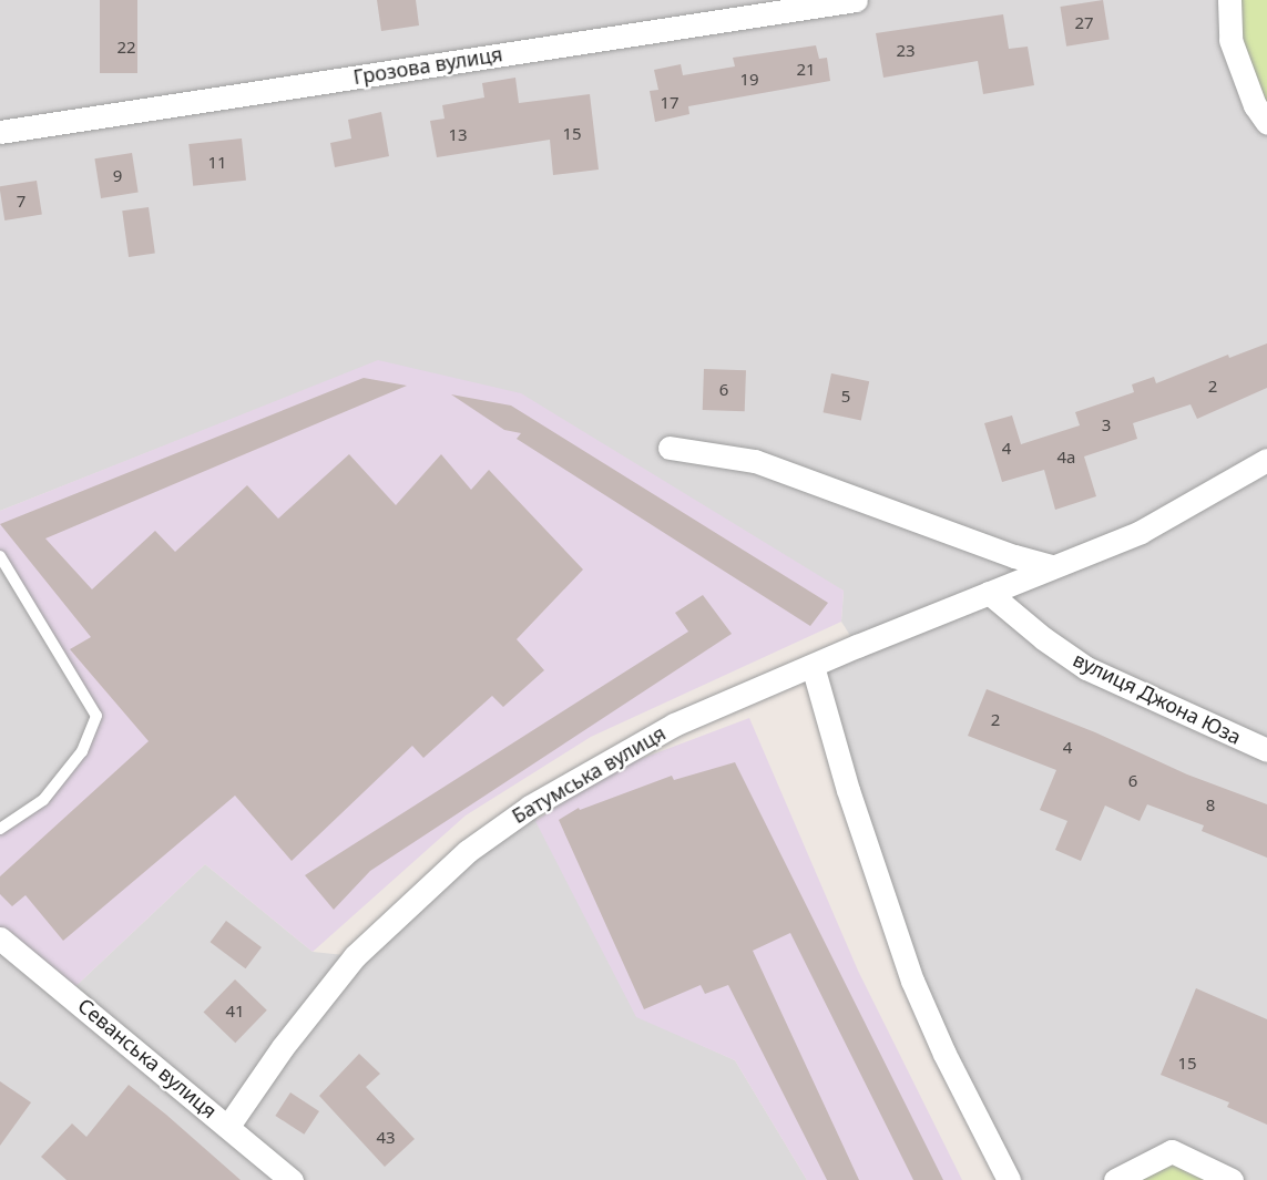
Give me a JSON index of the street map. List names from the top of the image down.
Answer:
{
  "streets": {
    "street": [
      "Грозова вулиця",
      "вулиця Джона Юза",
      "Батумська вулиця",
      "Севанська вулиця"
    ]
  },
  "crossings": [
    ["вулиця Джона Юза", "Батумська вулиця"],
    ["Батумська вулиця", "Севанська вулиця"]
  ],
  "house_numbers": [
    "27",
    "22",
    "23",
    "21",
    "19",
    "17",
    "15",
    "13",
    "11",
    "9",
    "7",
    "2",
    "6",
    "5",
    "3",
    "4",
    "4а",
    "2",
    "4",
    "6",
    "8",
    "41",
    "15",
    "43"
  ]
}
